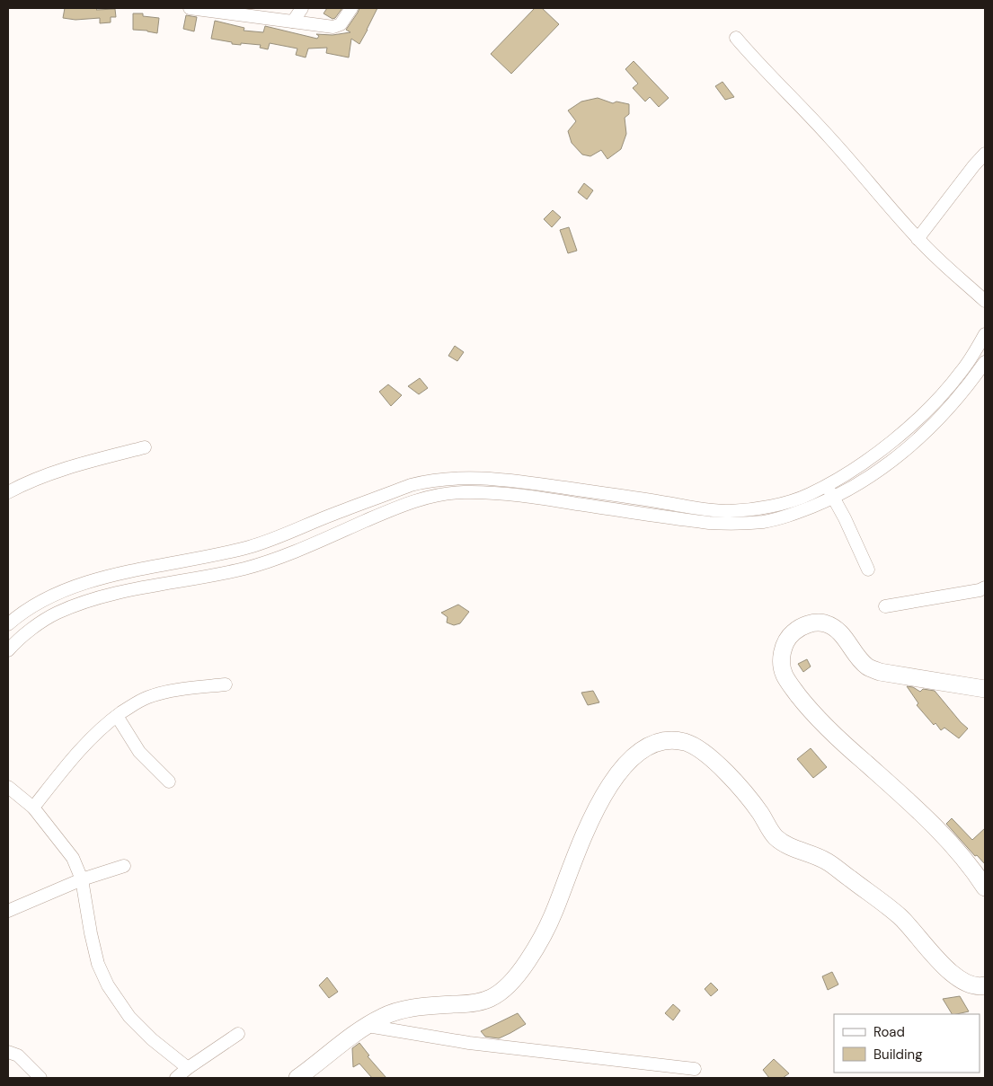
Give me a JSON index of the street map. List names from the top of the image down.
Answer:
{
  "legend": ["Road", "Building"]
}
